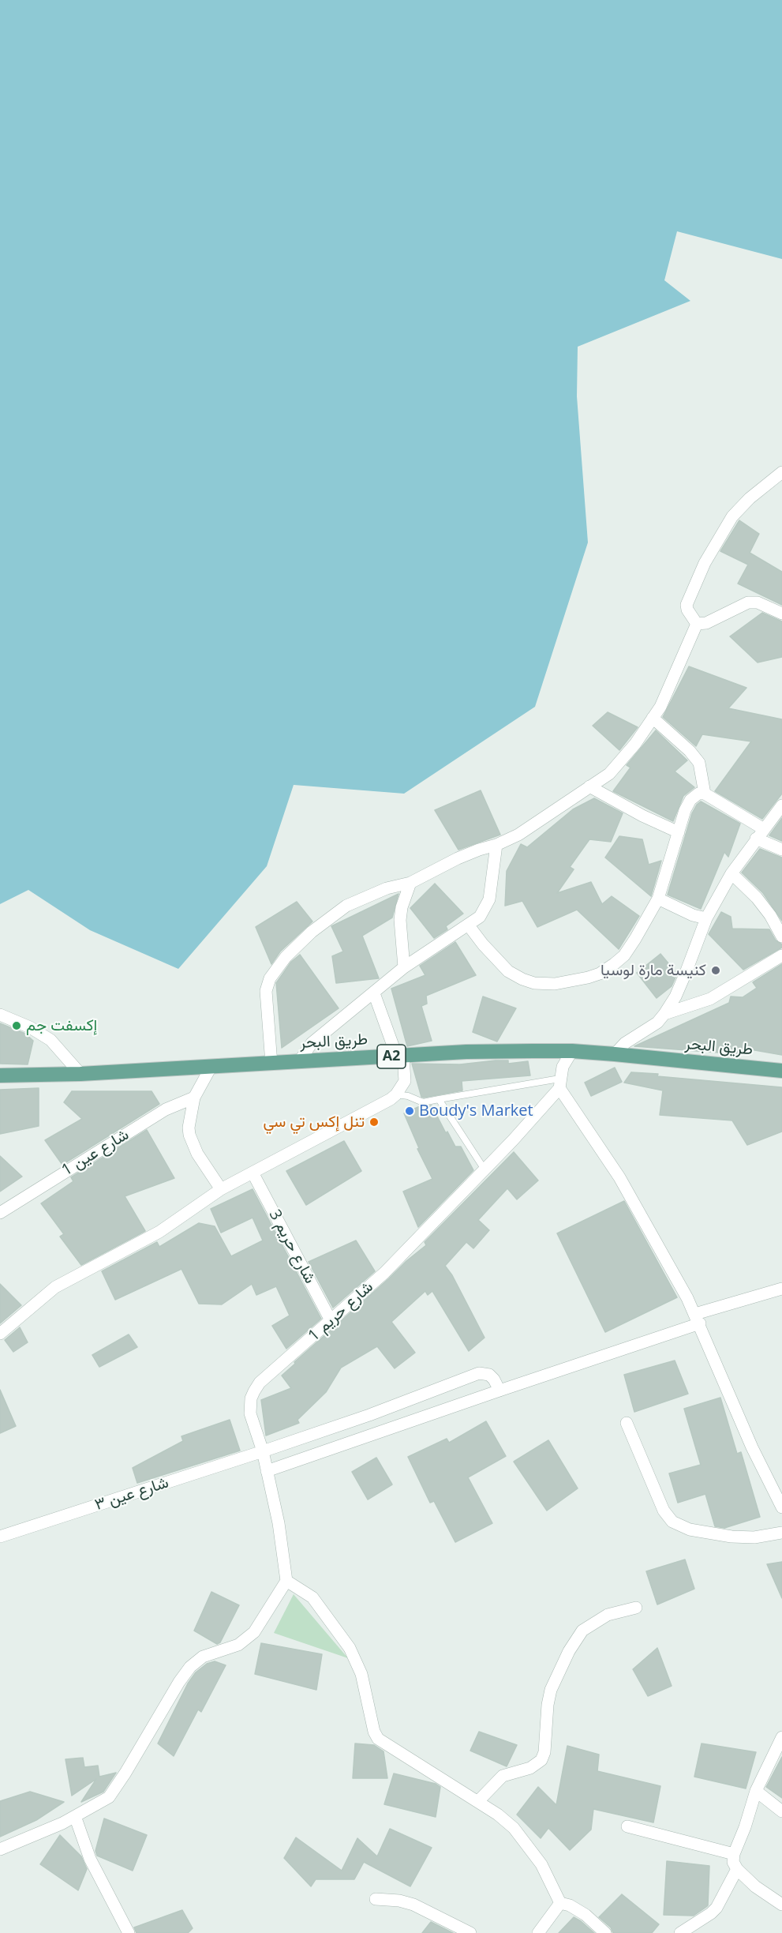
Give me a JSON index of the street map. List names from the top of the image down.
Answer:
{
  "streets": {
    "main road": ["طريق البحر", "A2"],
    "street": [
      "شارع عين 1",
      "شارع حريم 3",
      "شارع حريم 1",
      "شارع عين ٣"
    ]
  },
  "crossings": [
    ["طريق البحر", "شارع حريم 1"],
    ["شارع حريم 3", "شارع حريم 1"],
    ["شارع حريم 1", "شارع عين ٣"]
  ],
  "places": [
    "كنيسة مارة لوسيا",
    "إكسفت جم",
    "Boudy's Market",
    "تنل إكس تي سي"
  ]
}
